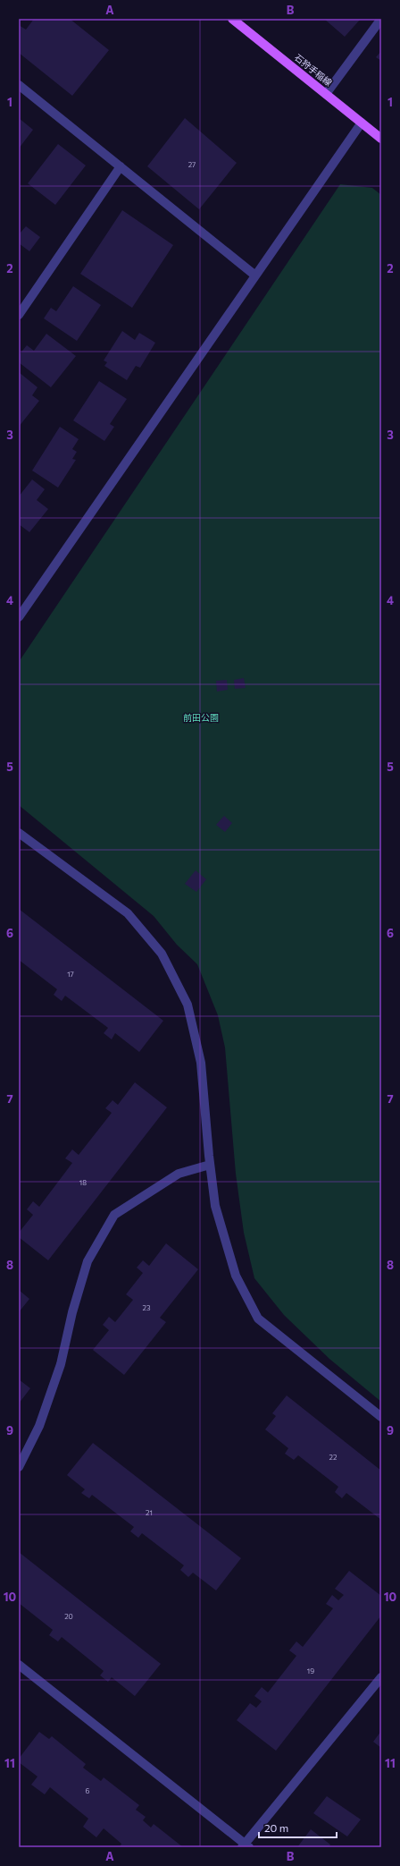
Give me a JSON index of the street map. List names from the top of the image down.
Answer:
{
  "streets": {
    "main road": ["石狩手稲線"]
  },
  "parks": ["前田公園"],
  "house_numbers": [
    "27",
    "17",
    "18",
    "23",
    "22",
    "21",
    "20",
    "19",
    "6"
  ],
  "scale_bar": "20 m",
  "grid": {
    "columns": ["A", "B"],
    "rows": [
      "1",
      "2",
      "3",
      "4",
      "5",
      "6",
      "7",
      "8",
      "9",
      "10",
      "11"
    ]
  }
}
